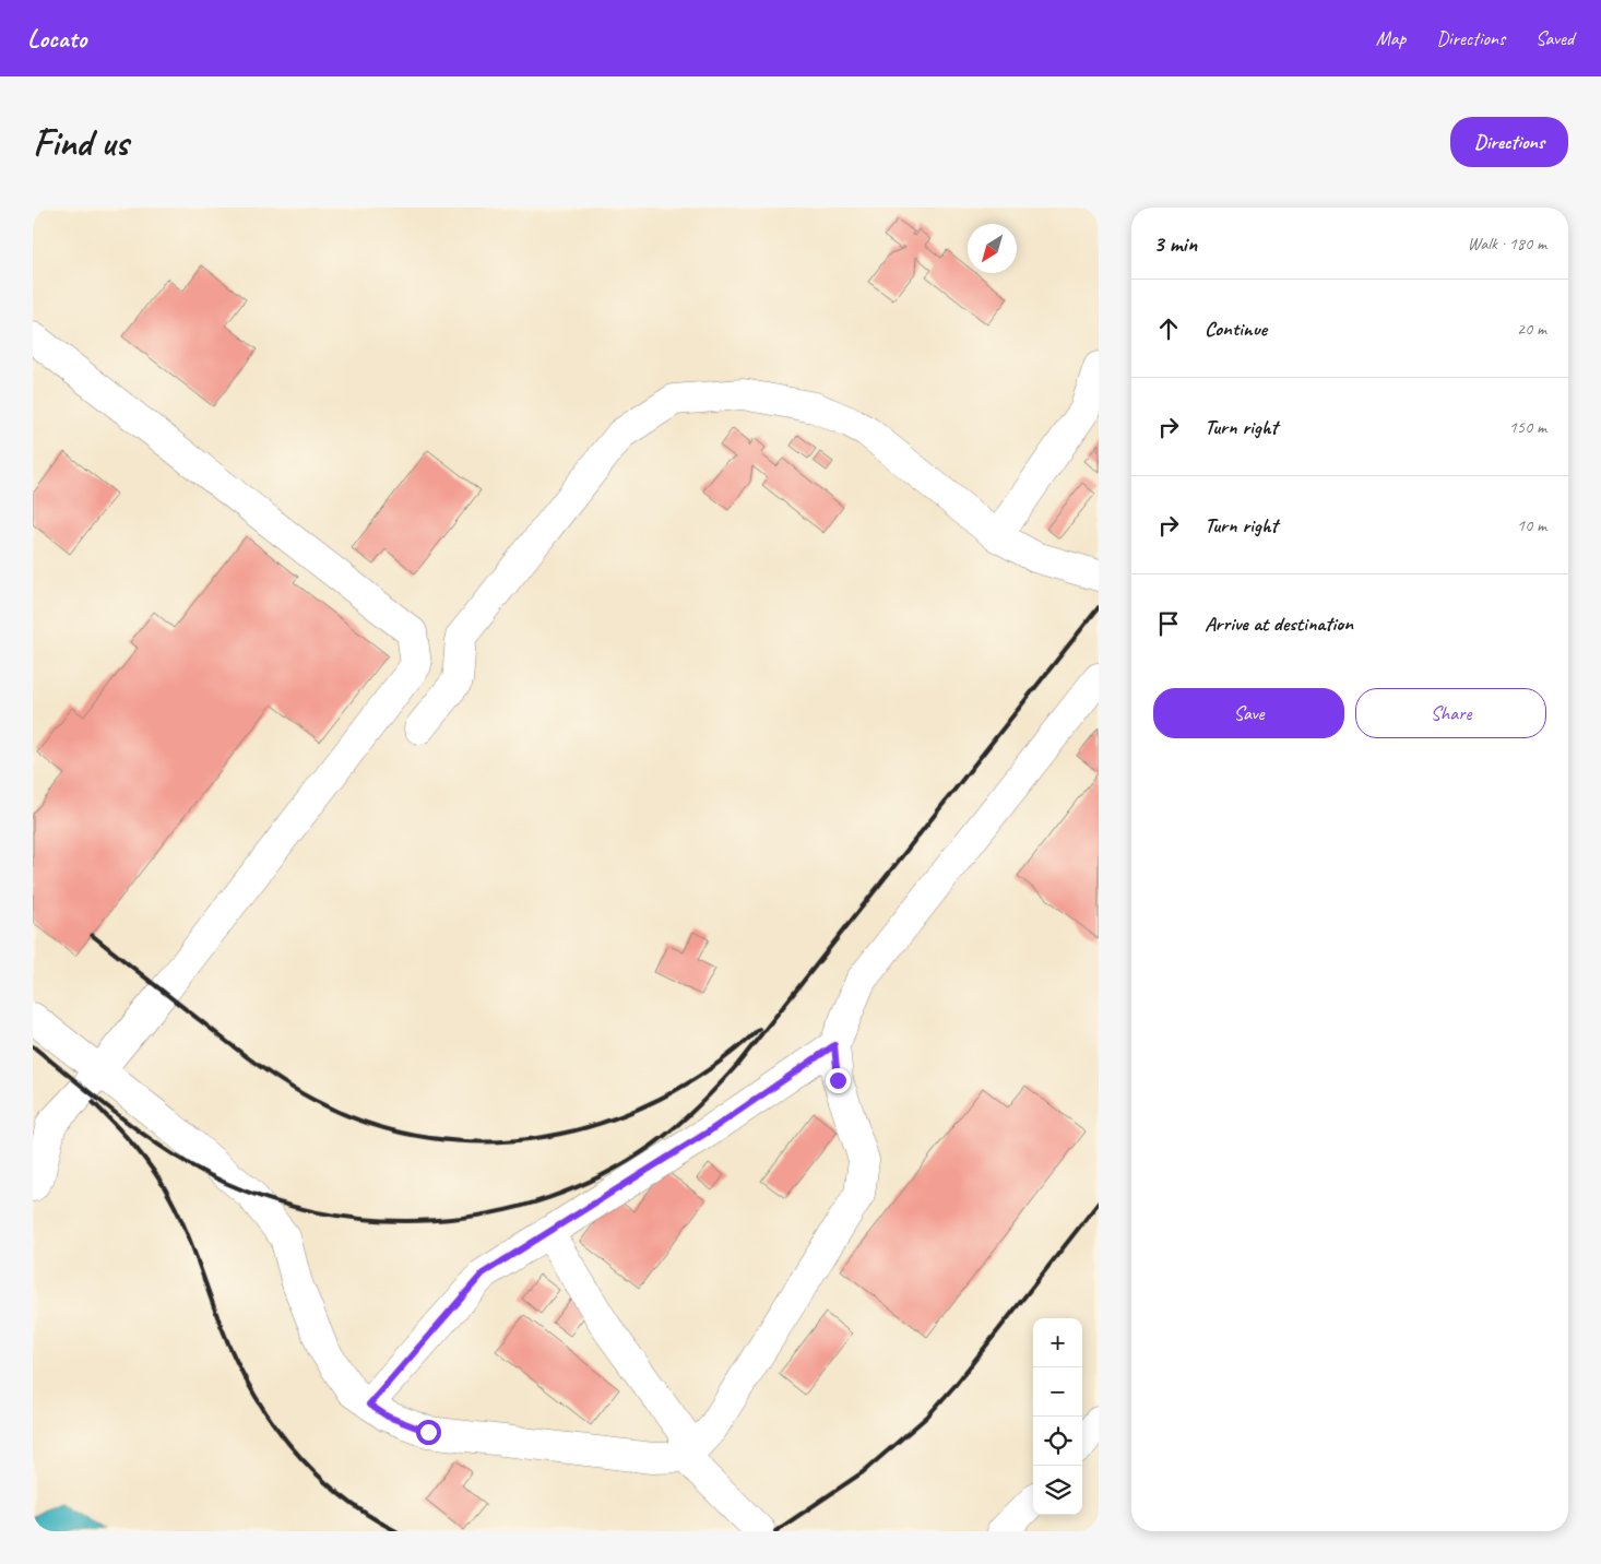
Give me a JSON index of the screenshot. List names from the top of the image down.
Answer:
{
  "north": "bottom left",
  "page": {
    "header": "Locato",
    "nav": ["Map", "Directions", "Saved"],
    "buttons": [
      "Directions",
      ["Save", "Share"]
    ],
    "title": "Find us",
    "heading": ["3 min", "Walk · 180 m"],
    "list": [
      ["Continue", "20 m"],
      ["Turn right", "150 m"],
      ["Turn right", "10 m"],
      "Arrive at destination"
    ],
    "map_buttons": ["+", "−"]
  }
}
